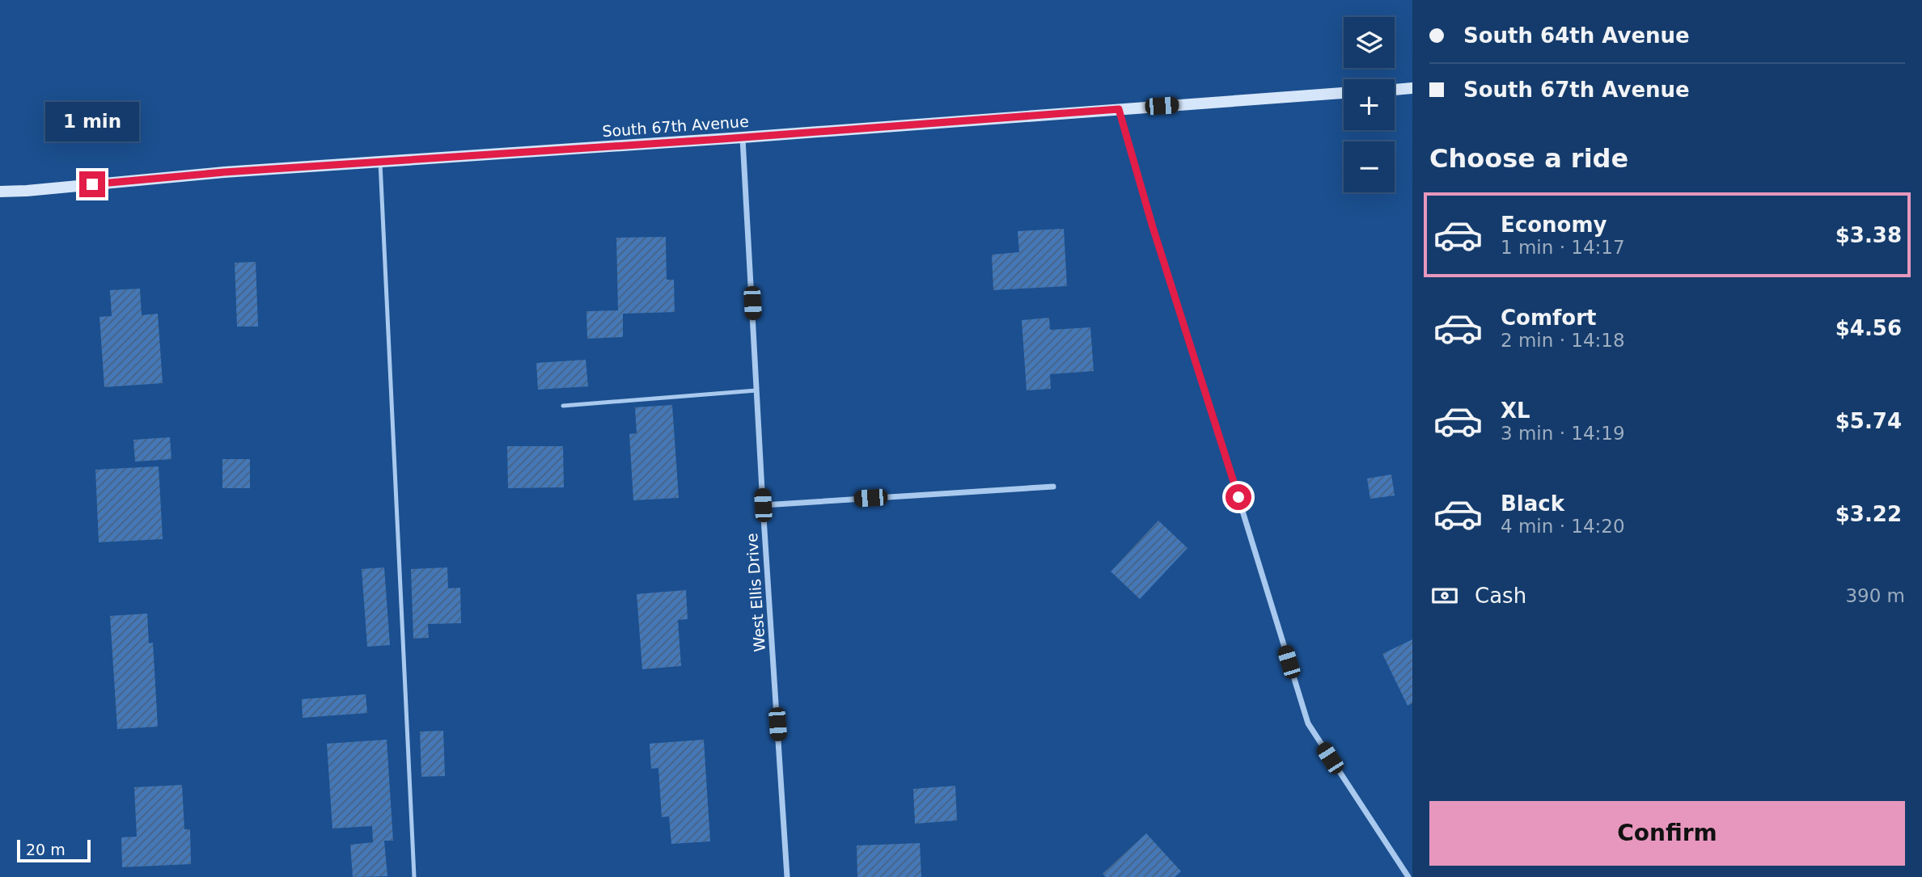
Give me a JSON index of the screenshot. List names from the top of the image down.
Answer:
{
  "streets": {
    "main road": ["South 67th Avenue"],
    "street": ["West Ellis Drive"]
  },
  "crossings": [
    ["South 67th Avenue", "West Ellis Drive"]
  ],
  "scale_bar": "20 m",
  "page": {
    "banner": ["South 64th Avenue", "South 67th Avenue"],
    "map_buttons": ["+", "−"],
    "bubble": "1 min",
    "heading": "Choose a ride",
    "list": [
      {
        "name": "Economy",
        "note": "1 min · 14:17",
        "value": "$3.38"
      },
      {
        "name": "Comfort",
        "note": "2 min · 14:18",
        "value": "$4.56"
      },
      {
        "name": "XL",
        "note": "3 min · 14:19",
        "value": "$5.74"
      },
      {
        "name": "Black",
        "note": "4 min · 14:20",
        "value": "$3.22"
      }
    ],
    "pay": ["Cash", "390 m"],
    "buttons": "Confirm",
    "scale": "20 m"
  }
}
